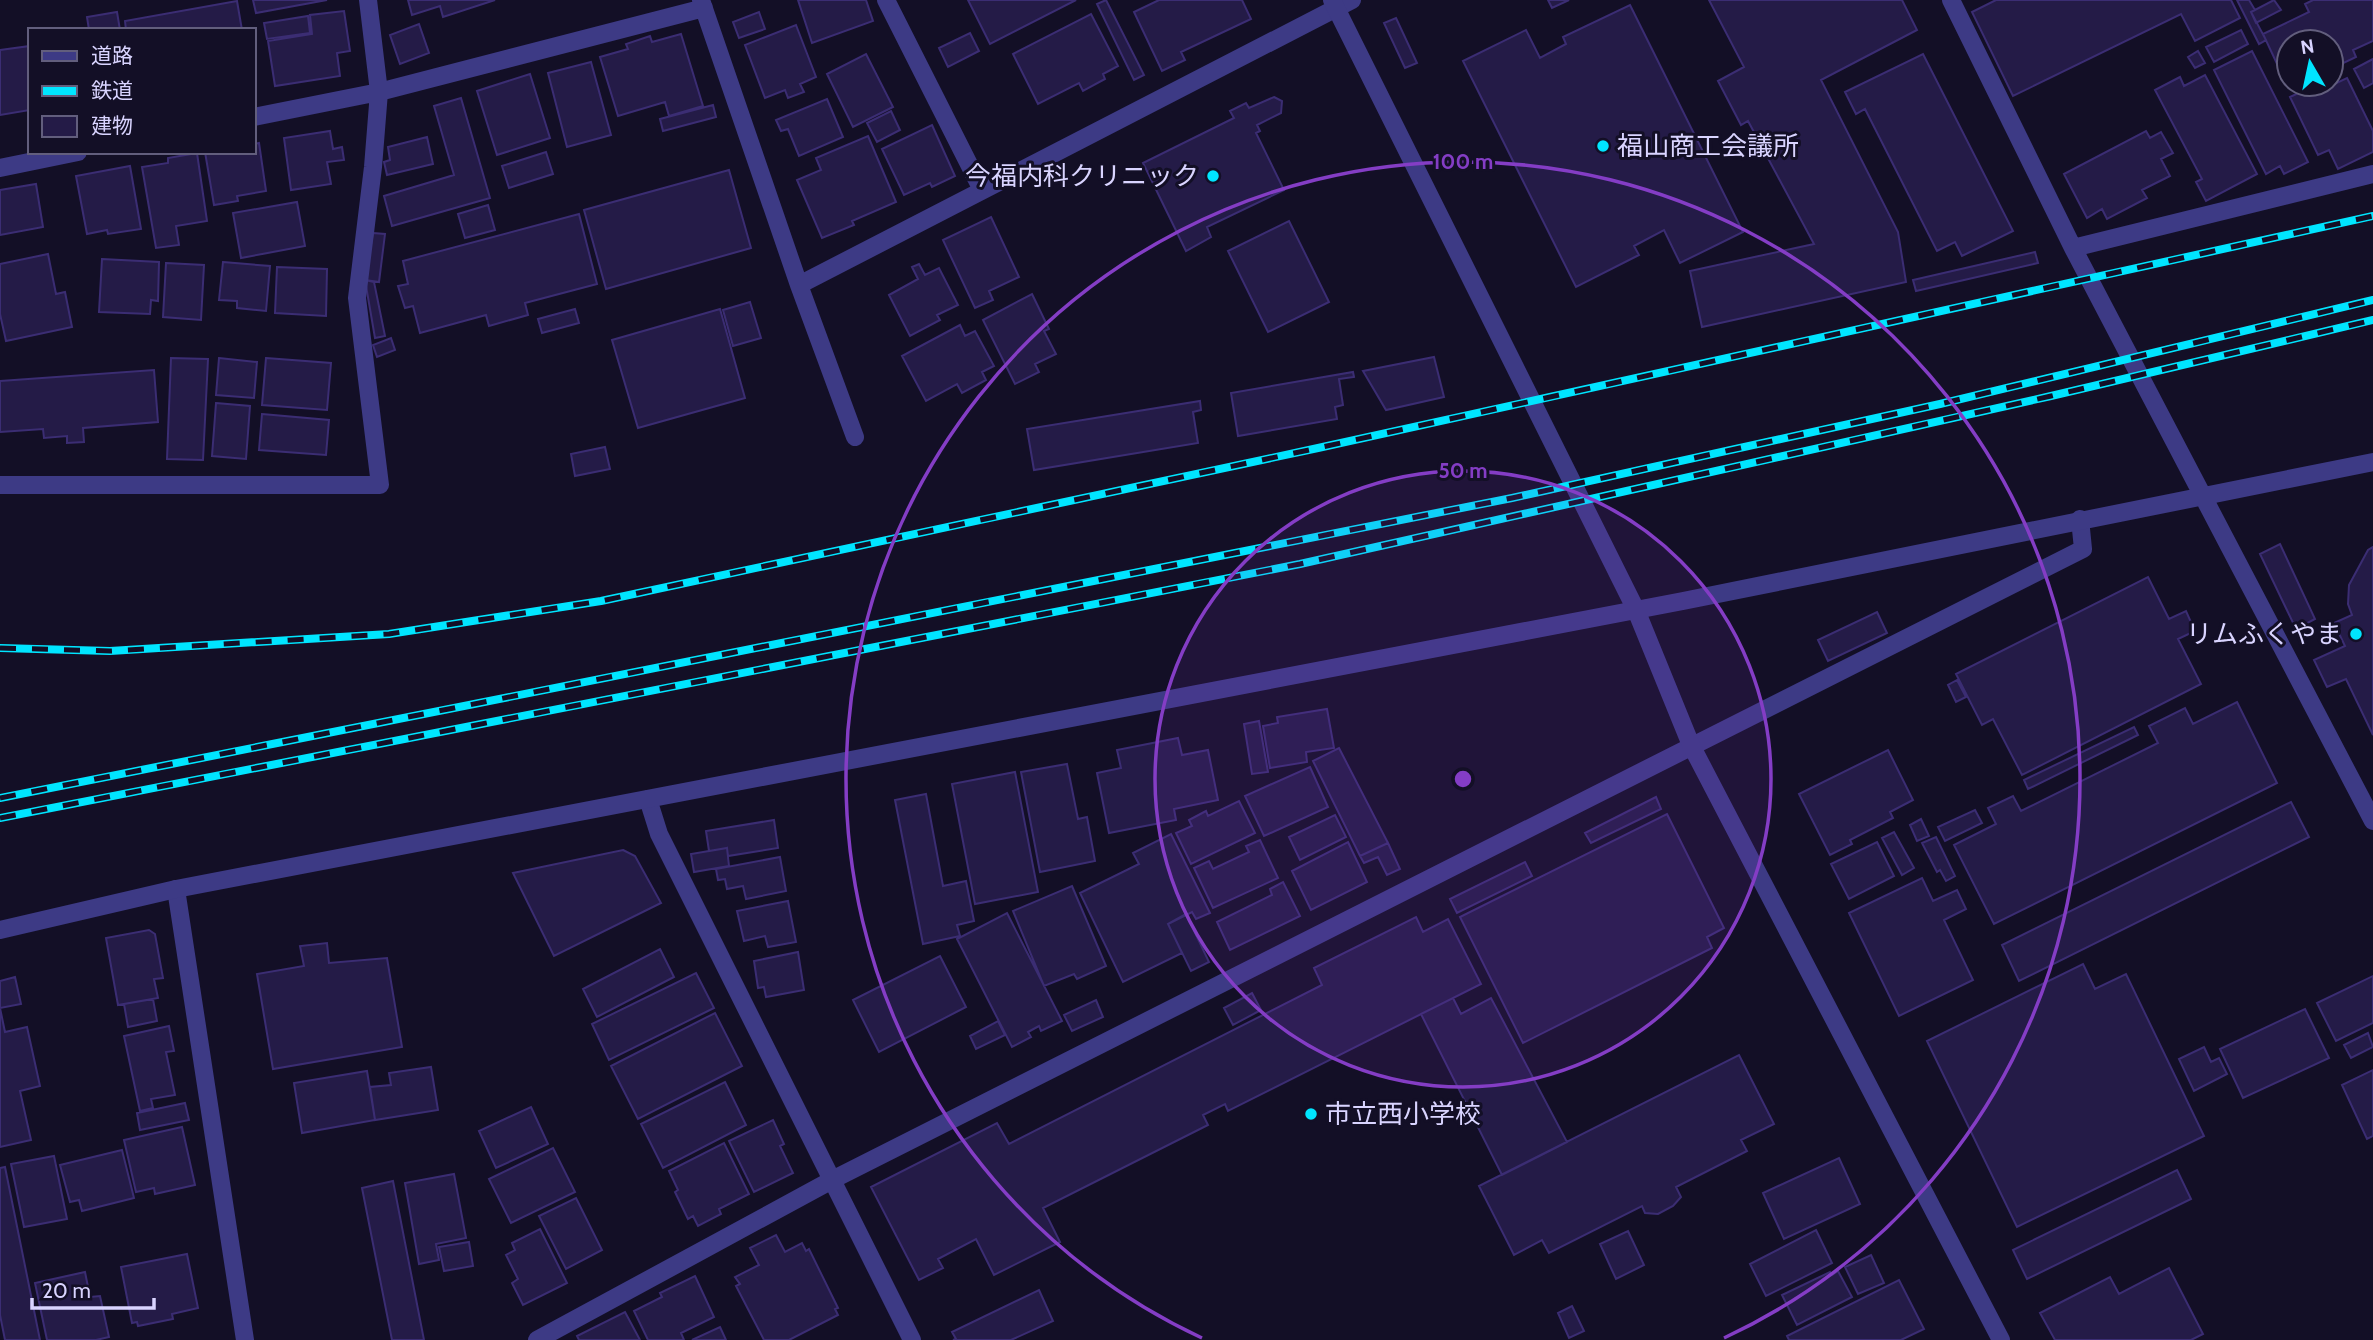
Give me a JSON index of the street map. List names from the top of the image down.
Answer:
{
  "places": [
    "福山商工会議所",
    "今福内科クリニック",
    "リムふくやま",
    "市立西小学校"
  ],
  "legend": ["道路", "鉄道", "建物"],
  "scale_bar": "20 m",
  "north": "top",
  "rings": ["100 m", "50 m"]
}
